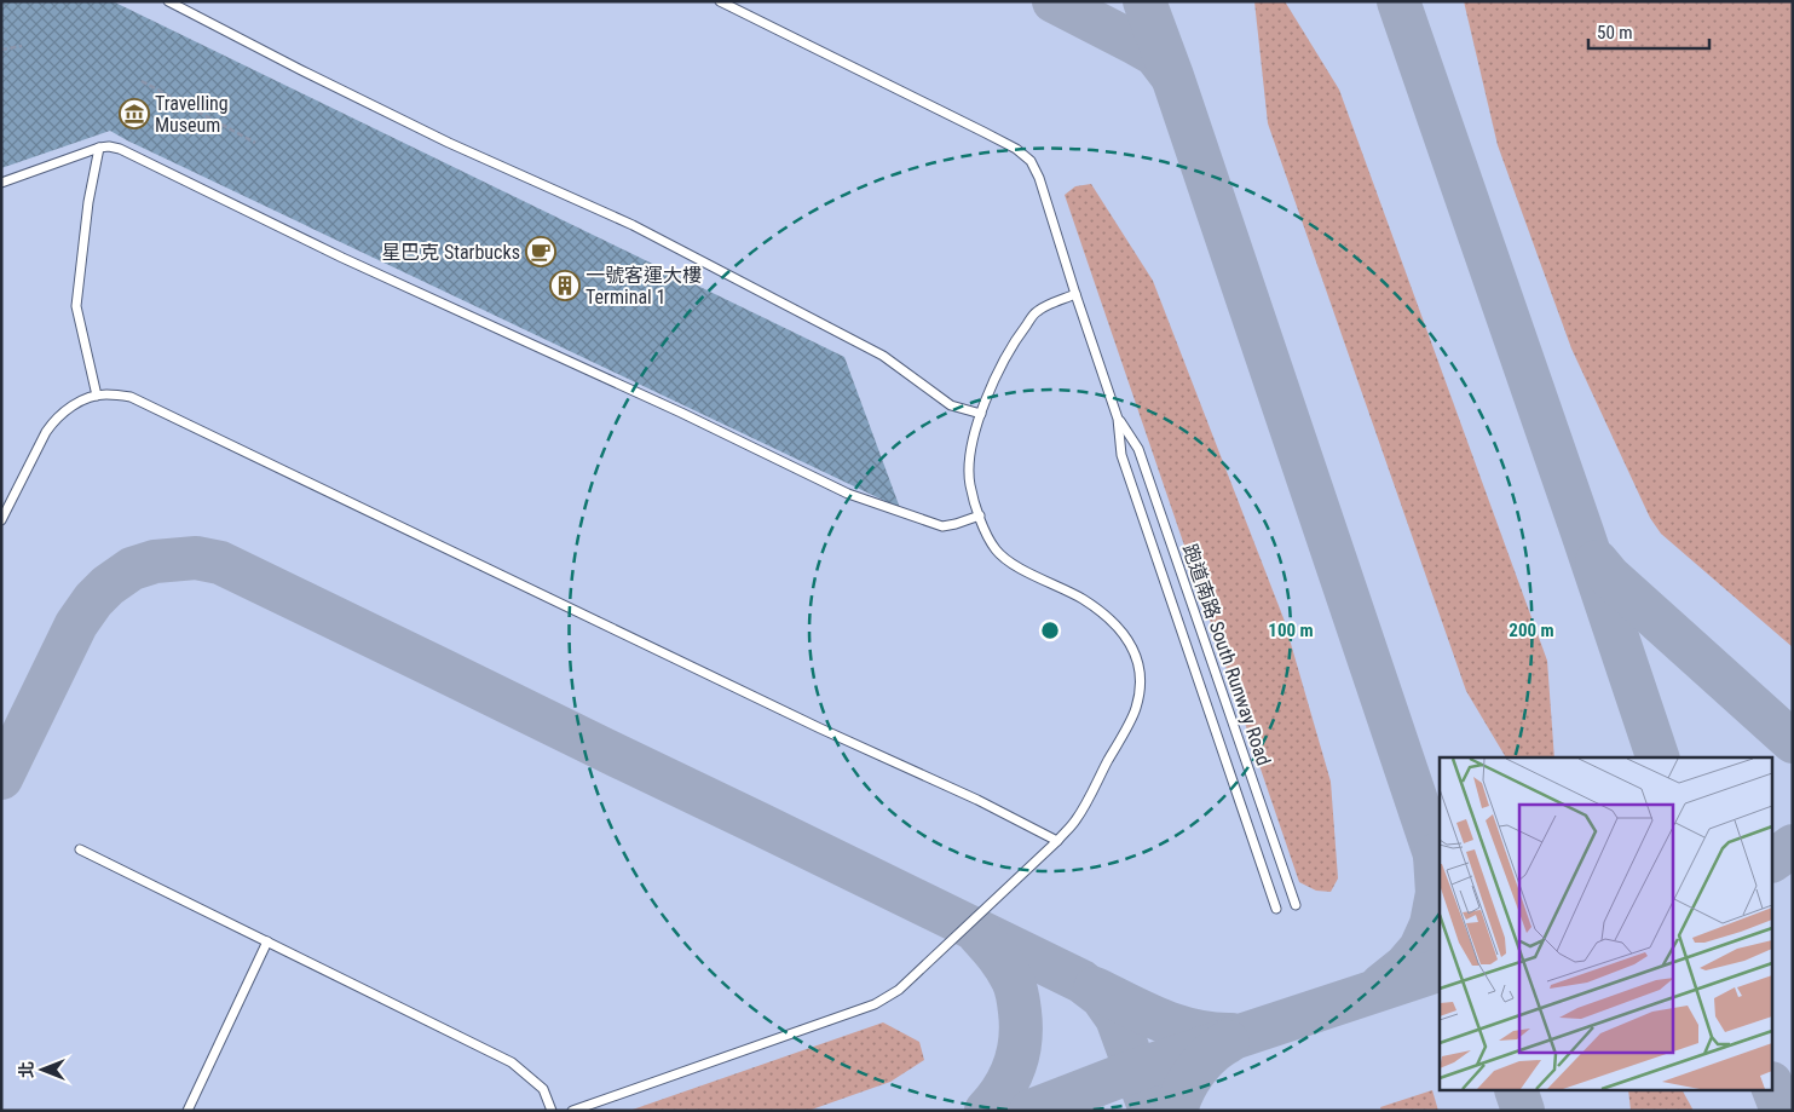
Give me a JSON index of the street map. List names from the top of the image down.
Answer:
{
  "streets": {
    "lane": ["跑道南路 South Runway Road"]
  },
  "places": {
    "museum": ["Travelling Museum"],
    "cafe": ["星巴克 Starbucks"],
    "building": ["一號客運大樓 Terminal 1"]
  },
  "scale_bar": "50 m",
  "north": "left",
  "rings": ["100 m", "200 m"]
}
